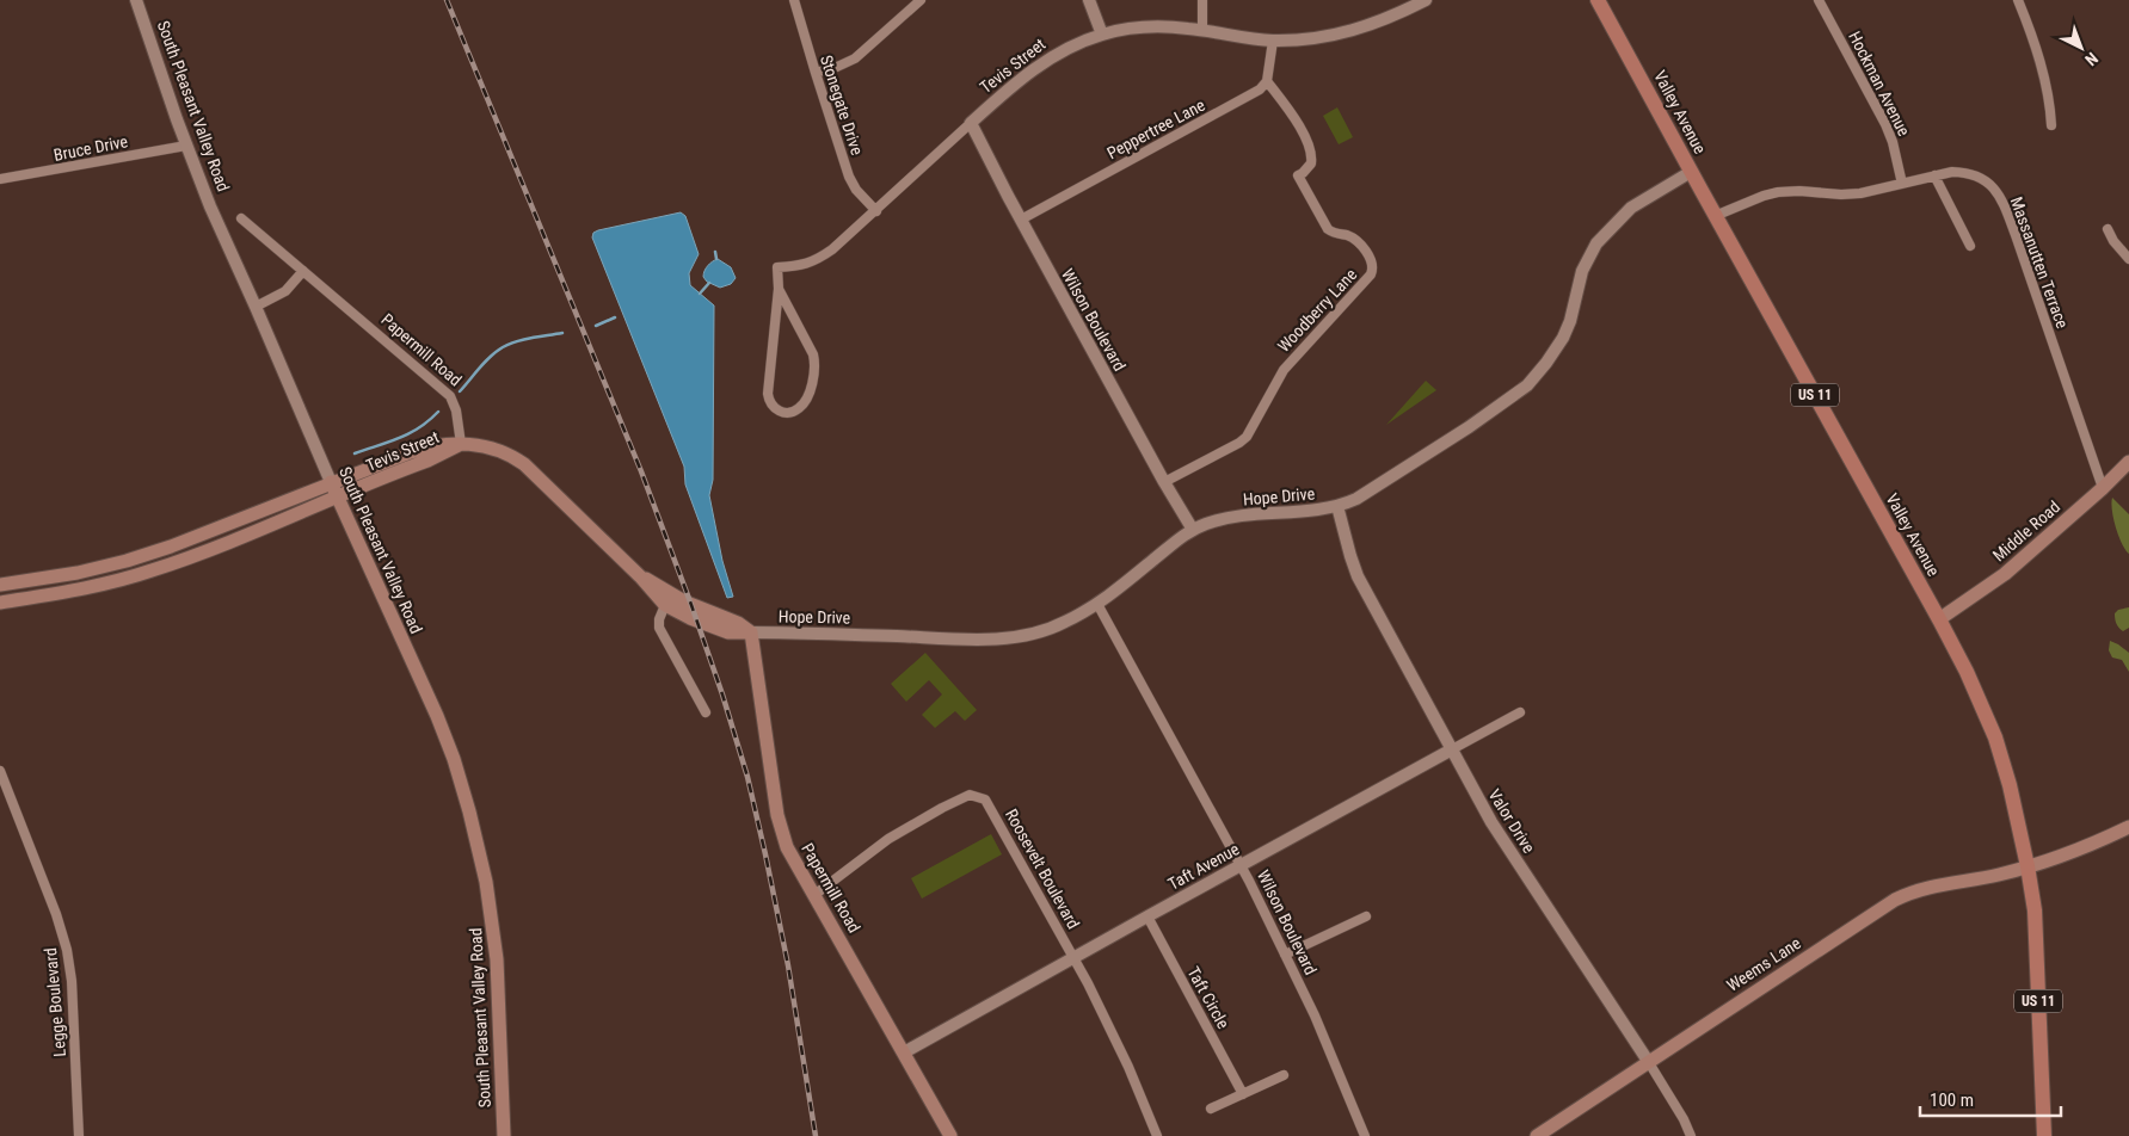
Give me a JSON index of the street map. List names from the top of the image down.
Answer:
{
  "streets": {
    "main road": [
      "Tevis Street",
      "South Pleasant Valley Road",
      "Valley Avenue",
      "Papermill Road",
      "US 11",
      "Middle Road",
      "Weems Lane"
    ],
    "street": [
      "Hockman Avenue",
      "Stonegate Drive",
      "Peppertree Lane",
      "Bruce Drive",
      "Massanutten Terrace",
      "Woodberry Lane",
      "Wilson Boulevard",
      "Hope Drive",
      "Valor Drive",
      "Taft Avenue",
      "Roosevelt Boulevard",
      "Taft Circle",
      "Legge Boulevard"
    ]
  },
  "crossings": [
    ["Tevis Street", "Stonegate Drive"],
    ["Tevis Street", "South Pleasant Valley Road"],
    ["Tevis Street", "Wilson Boulevard"],
    ["Tevis Street", "Papermill Road"],
    ["Hockman Avenue", "Massanutten Terrace"],
    ["South Pleasant Valley Road", "Bruce Drive"],
    ["Valley Avenue", "Massanutten Terrace"],
    ["Valley Avenue", "Hope Drive"],
    ["Valley Avenue", "Middle Road"],
    ["Valley Avenue", "Weems Lane"],
    ["Peppertree Lane", "Woodberry Lane"],
    ["Peppertree Lane", "Wilson Boulevard"],
    ["Massanutten Terrace", "Middle Road"],
    ["Woodberry Lane", "Wilson Boulevard"],
    ["Wilson Boulevard", "Hope Drive"],
    ["Wilson Boulevard", "Taft Avenue"],
    ["Papermill Road", "Hope Drive"],
    ["Papermill Road", "Taft Avenue"],
    ["Papermill Road", "Roosevelt Boulevard"],
    ["Hope Drive", "Valor Drive"],
    ["Valor Drive", "Taft Avenue"],
    ["Valor Drive", "Weems Lane"],
    ["Taft Avenue", "Roosevelt Boulevard"],
    ["Taft Avenue", "Taft Circle"]
  ],
  "scale_bar": "100 m",
  "north": "bottom right"
}
